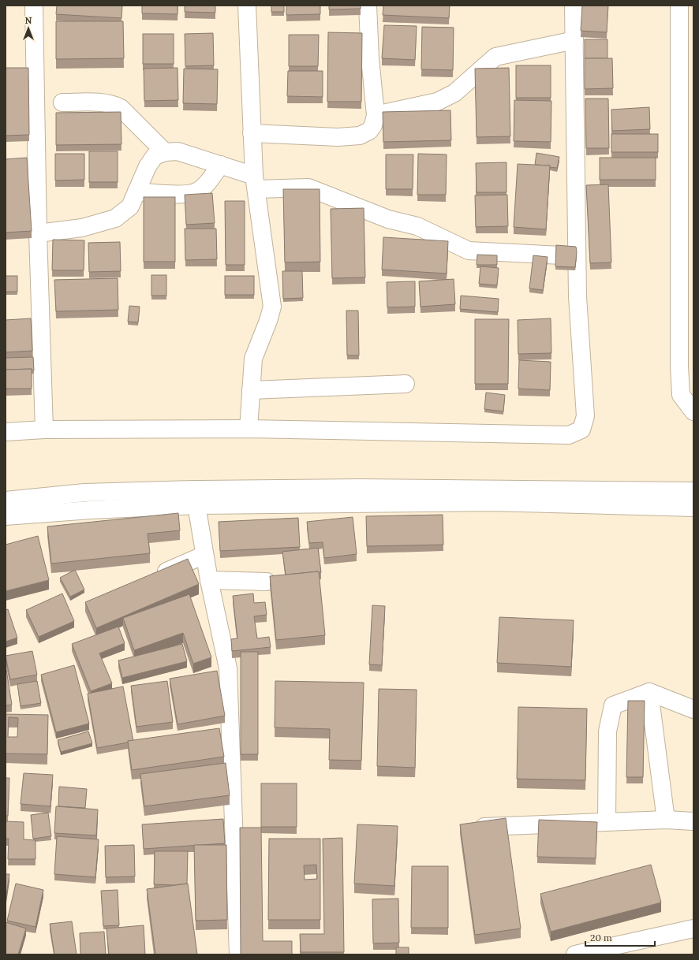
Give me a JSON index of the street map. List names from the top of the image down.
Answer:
{
  "scale_bar": "20 m",
  "north": "top"
}
